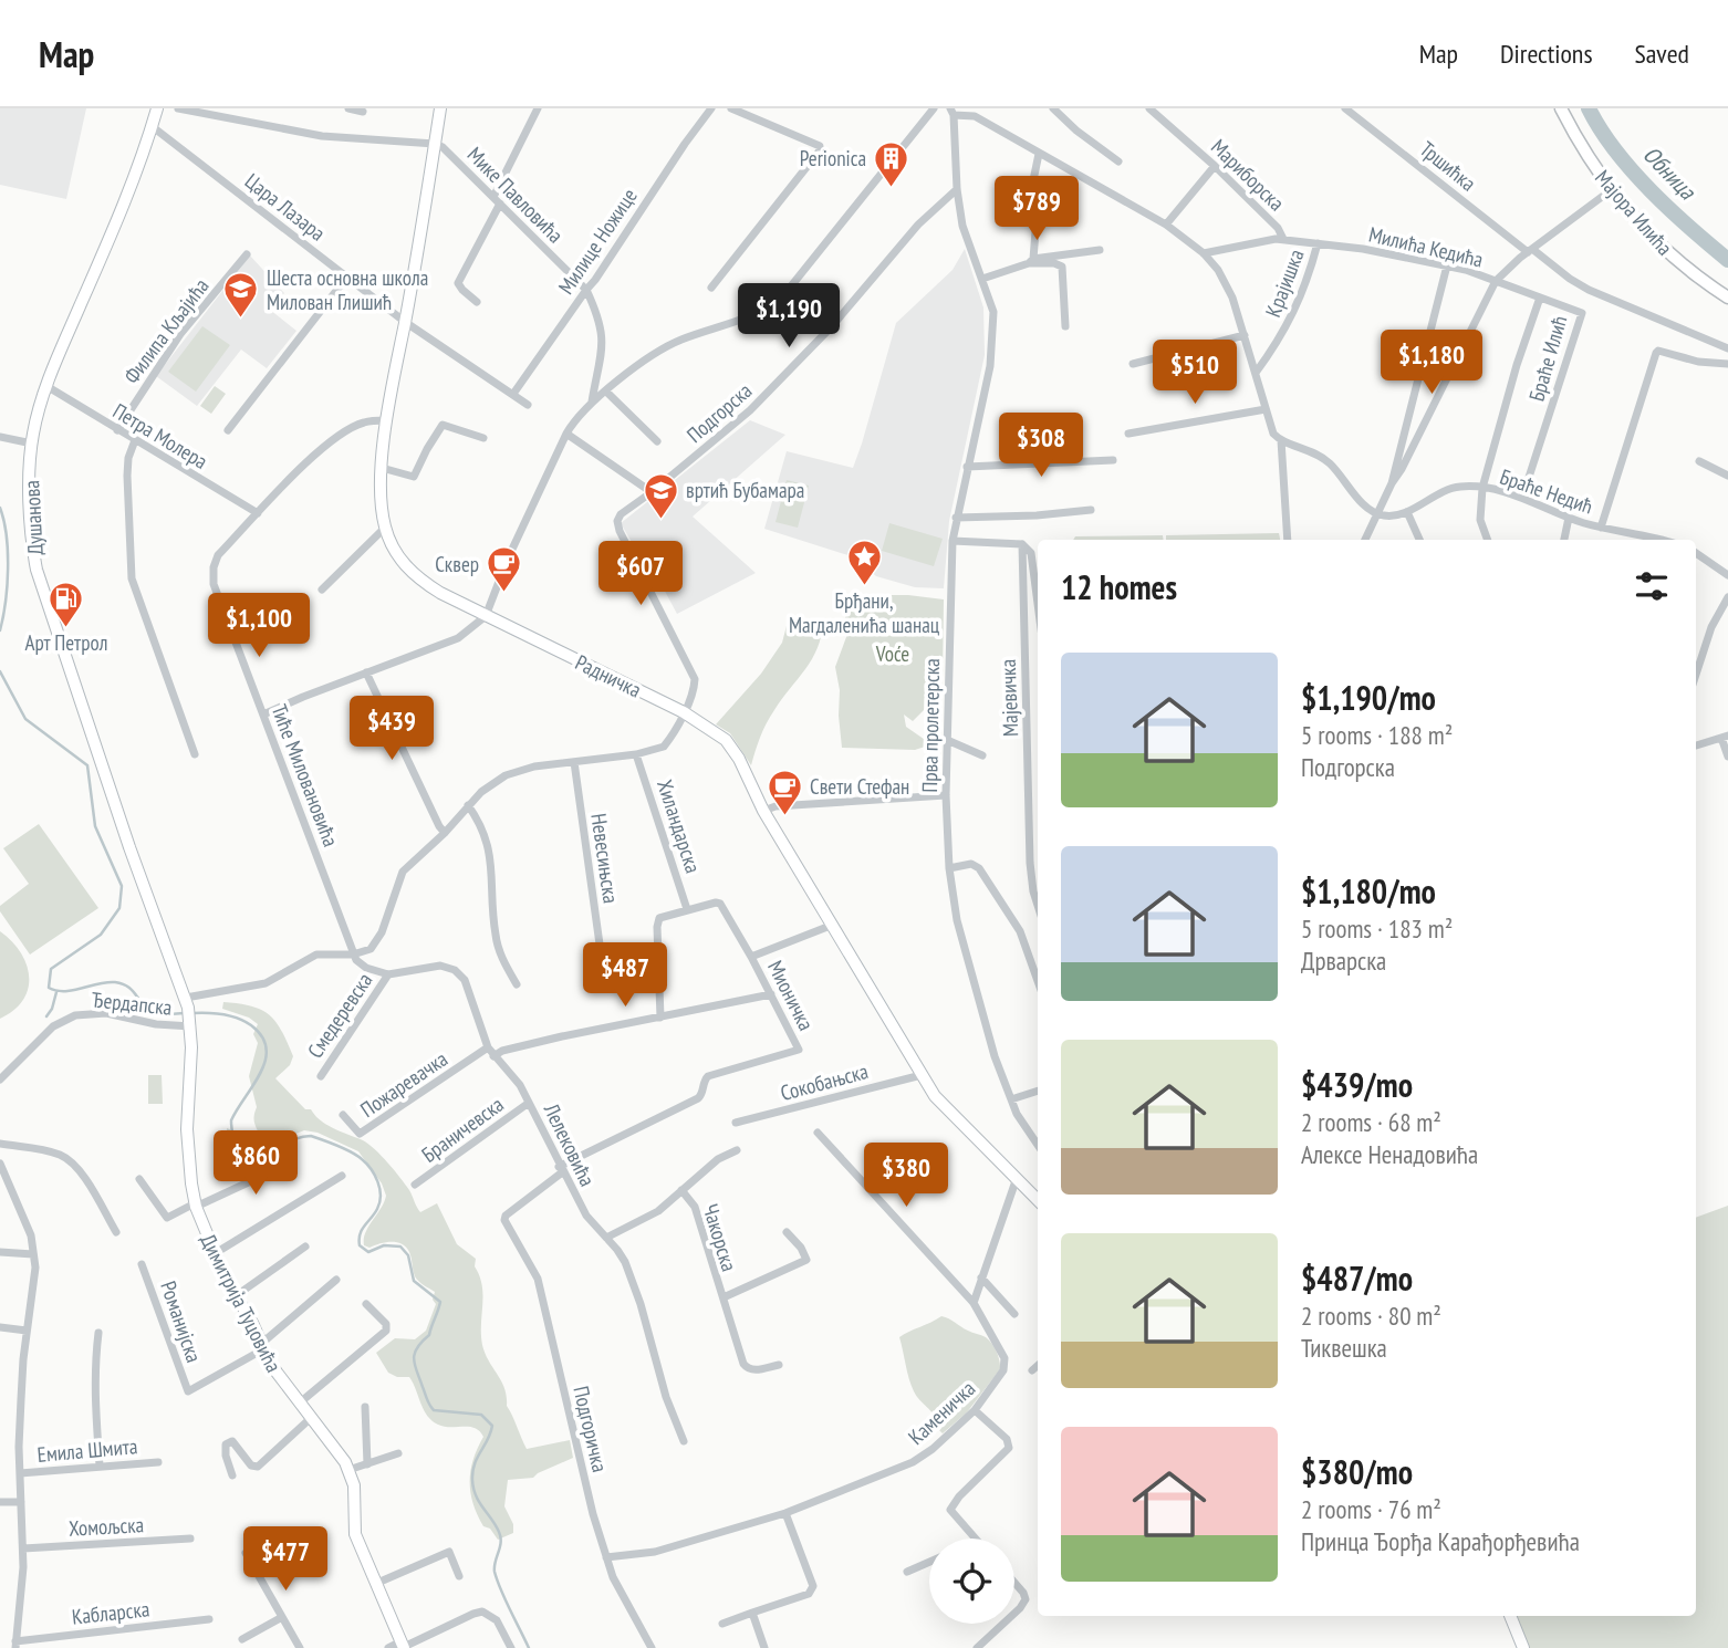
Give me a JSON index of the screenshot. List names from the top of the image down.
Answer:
{
  "streets": {
    "main road": ["Мајора Илића"],
    "street": [
      "Тршићка",
      "Мариборска",
      "Мике Павловића",
      "Цара Лазара",
      "Милице Ножице",
      "Милића Кедића",
      "Крајишка",
      "Филипа Кљајића",
      "Браће Илић",
      "Подгорска",
      "Петра Молера",
      "Браће Недић",
      "Душанова",
      "Радничка",
      "Мајевичка",
      "Прва пролетерска",
      "Тиће Миловановића",
      "Хиландарска",
      "Невесињска",
      "Мионичка",
      "Ђердапска",
      "Смедеревска",
      "Сокобањска",
      "Пожаревачка",
      "Браничевска",
      "Лелековића",
      "Чакорска",
      "Димитрија Туцовића",
      "Романијска",
      "Каменичка",
      "Подгоричка",
      "Емила Шмита",
      "Хомољска",
      "Кабларска"
    ]
  },
  "crossings": [
    ["Тршићка", "Милића Кедића"],
    ["Мариборска", "Милића Кедића"],
    ["Мике Павловића", "Милице Ножице"],
    ["Мике Павловића", "Радничка"],
    ["Цара Лазара", "Милице Ножице"],
    ["Цара Лазара", "Душанова"],
    ["Цара Лазара", "Радничка"],
    ["Мајора Илића", "Милића Кедића"],
    ["Милића Кедића", "Крајишка"],
    ["Милића Кедића", "Браће Илић"],
    ["Филипа Кљајића", "Петра Молера"],
    ["Браће Илић", "Браће Недић"],
    ["Подгорска", "Радничка"],
    ["Подгорска", "Прва пролетерска"],
    ["Петра Молера", "Душанова"],
    ["Петра Молера", "Тиће Миловановића"],
    ["Душанова", "Ђердапска"],
    ["Душанова", "Димитрија Туцовића"],
    ["Радничка", "Тиће Миловановића"],
    ["Радничка", "Мионичка"],
    ["Радничка", "Сокобањска"],
    ["Тиће Миловановића", "Ђердапска"],
    ["Мионичка", "Лелековића"],
    ["Мионичка", "Подгоричка"],
    ["Ђердапска", "Димитрија Туцовића"],
    ["Смедеревска", "Лелековића"],
    ["Пожаревачка", "Лелековића"],
    ["Браничевска", "Лелековића"],
    ["Лелековића", "Чакорска"],
    ["Димитрија Туцовића", "Романијска"],
    ["Каменичка", "Подгоричка"]
  ],
  "water": ["Обница"],
  "parks": ["Voće"],
  "places": {
    "building": ["Perionica"],
    "school or university": ["Шеста основна школа Милован Глишић", "вртић Бубамара"],
    "place": ["Брђани, Магдаленића шанац"],
    "cafe": ["Сквер", "Свети Стефан"],
    "fuel station": ["Арт Петрол"]
  },
  "page": {
    "header": "Map",
    "nav": ["Map", "Directions", "Saved"],
    "price": [
      "$789",
      "$1,190",
      "$1,180",
      "$510",
      "$308",
      "$607",
      "$1,100",
      "$439",
      "$487",
      "$860",
      "$380",
      "$477"
    ],
    "heading": "12 homes",
    "list": [
      {
        "name": "$1,190/mo",
        "note": "5 rooms · 188 m² · Подгорска"
      },
      {
        "name": "$1,180/mo",
        "note": "5 rooms · 183 m² · Дрварска"
      },
      {
        "name": "$439/mo",
        "note": "2 rooms · 68 m² · Алексе Ненадовића"
      },
      {
        "name": "$487/mo",
        "note": "2 rooms · 80 m² · Тиквешка"
      },
      {
        "name": "$380/mo",
        "note": "2 rooms · 76 m² · Принца Ђорђа Карађорђевића"
      }
    ]
  }
}
